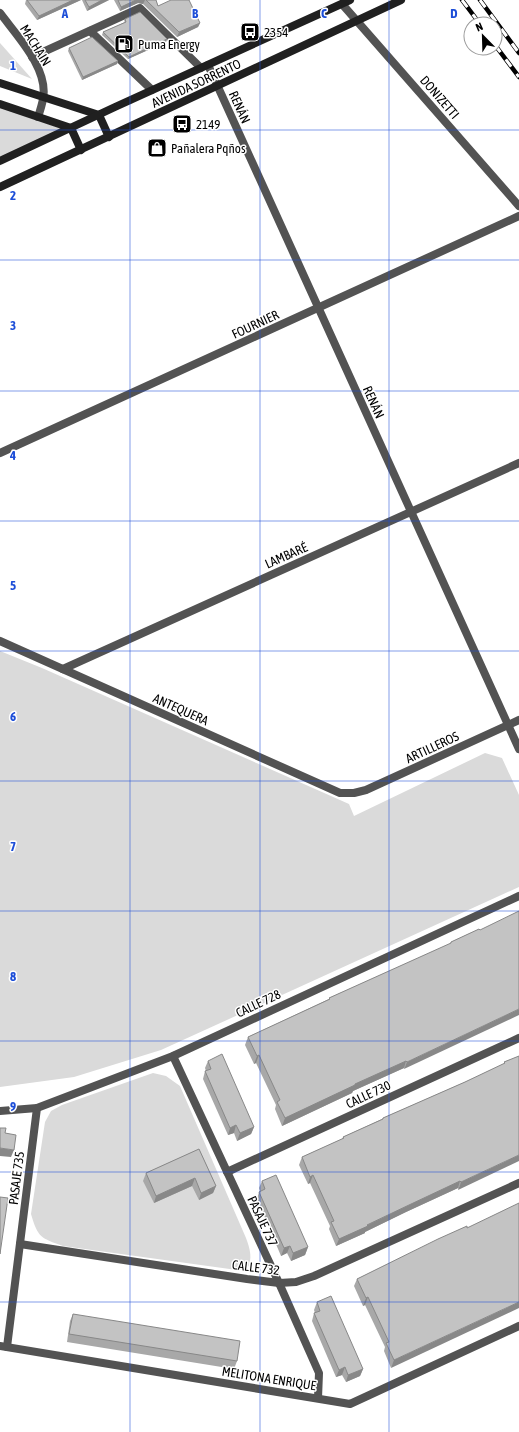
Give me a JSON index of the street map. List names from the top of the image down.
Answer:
{
  "streets": {
    "main road": ["AVENIDA SORRENTO"],
    "street": [
      "MACHAIN",
      "DONIZETTI",
      "RENÁN",
      "FOURNIER",
      "LAMBARÉ",
      "ANTEQUERA",
      "ARTILLEROS",
      "CALLE 728",
      "CALLE 730",
      "PASAJE 735",
      "PASAJE 737",
      "CALLE 732",
      "MELITONA ENRIQUE"
    ]
  },
  "crossings": [
    ["AVENIDA SORRENTO", "DONIZETTI"],
    ["AVENIDA SORRENTO", "RENÁN"],
    ["RENÁN", "FOURNIER"],
    ["RENÁN", "LAMBARÉ"],
    ["RENÁN", "ARTILLEROS"],
    ["LAMBARÉ", "ANTEQUERA"],
    ["ANTEQUERA", "ARTILLEROS"],
    ["CALLE 728", "PASAJE 735"],
    ["CALLE 728", "PASAJE 737"],
    ["CALLE 730", "PASAJE 737"],
    ["PASAJE 735", "CALLE 732"],
    ["PASAJE 735", "MELITONA ENRIQUE"],
    ["PASAJE 737", "CALLE 732"],
    ["PASAJE 737", "MELITONA ENRIQUE"]
  ],
  "places": {
    "bus stop": ["2354", "2149"],
    "fuel station": ["Puma Energy"],
    "shop": ["Pañalera Pqños"]
  },
  "north": "top left",
  "grid": {
    "columns": [
      "A",
      "B",
      "C",
      "D"
    ],
    "rows": [
      "1",
      "2",
      "3",
      "4",
      "5",
      "6",
      "7",
      "8",
      "9"
    ]
  }
}
